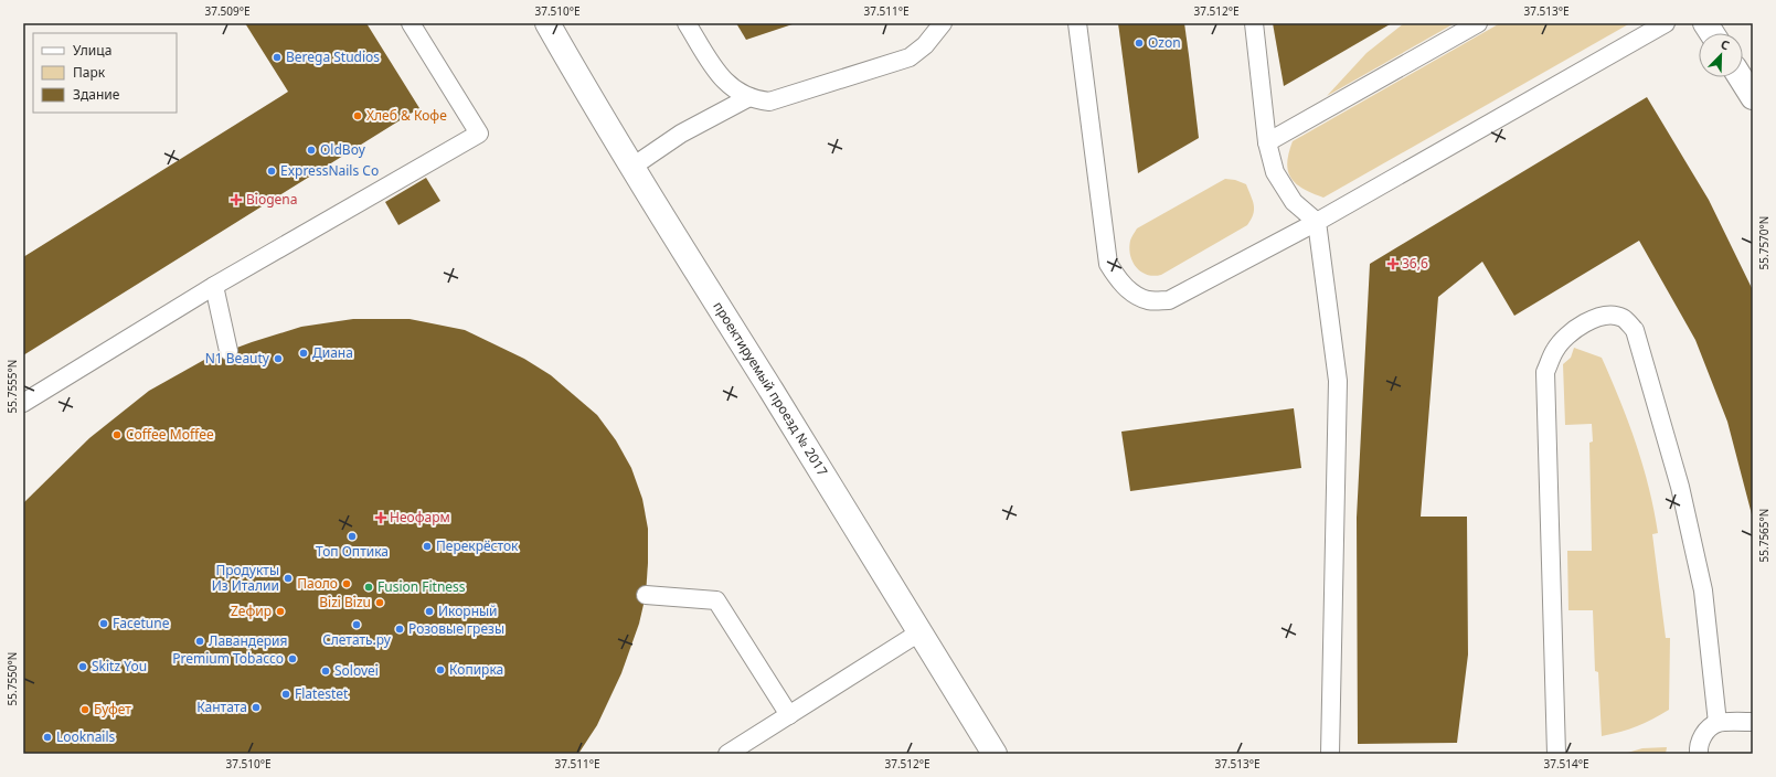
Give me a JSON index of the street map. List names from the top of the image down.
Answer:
{
  "streets": {
    "street": ["проектируемый проезд № 2017"]
  },
  "places": {
    "other": [
      "Ozon",
      "Berega Studios",
      "Хлеб & Кофе",
      "OldBoy",
      "ExpressNails Co",
      "Диана",
      "N1 Beauty",
      "Coffee Moffee",
      "Топ Оптика",
      "Перекрёсток",
      "Продукты Из Италии",
      "Паоло",
      "Fusion Fitness",
      "Bizi Bizu",
      "Zефир",
      "Икорный",
      "Facetune",
      "Слетать.ру",
      "Розовые грезы",
      "Лавандерия",
      "Premium Tobacco",
      "Skitz You",
      "Копирка",
      "Solovei",
      "Flatestet",
      "Кантата",
      "Буфет",
      "Looknails"
    ],
    "health": ["Biogena", "36,6", "Неофарм"]
  },
  "legend": ["Улица", "Парк", "Здание"],
  "north": "top right",
  "coordinates": [
    "37.509°E",
    "37.510°E",
    "37.511°E",
    "37.512°E",
    "37.513°E",
    "55.7570°N",
    "55.7555°N",
    "55.7565°N",
    "55.7550°N",
    "37.514°E"
  ]
}
